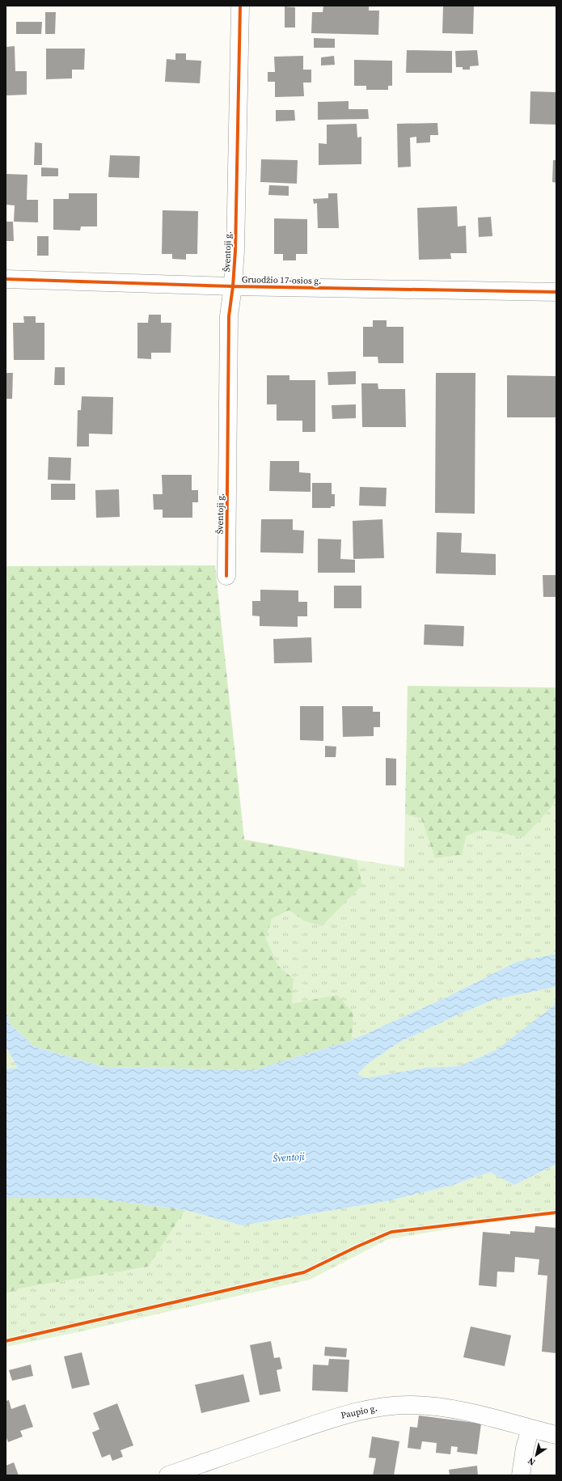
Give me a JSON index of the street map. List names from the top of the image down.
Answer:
{
  "streets": {
    "street": ["Šventoji g.", "Gruodžio 17-osios g.", "Paupio g."]
  },
  "crossings": [
    ["Šventoji g.", "Gruodžio 17-osios g."]
  ],
  "water": ["Šventoji"],
  "north": "bottom left"
}
